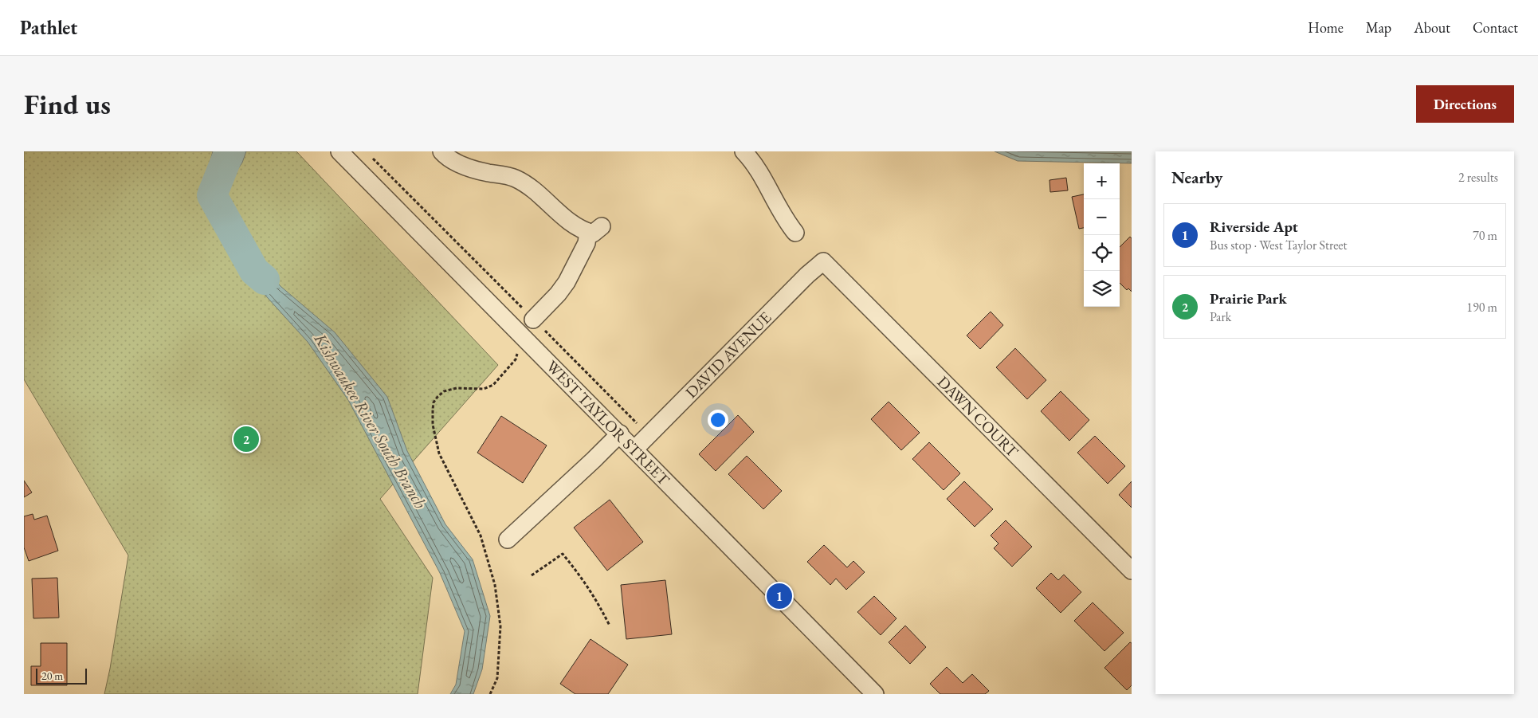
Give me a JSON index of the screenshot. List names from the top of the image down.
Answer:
{
  "streets": {
    "street": ["DAVID AVENUE", "DAWN COURT", "WEST TAYLOR STREET"]
  },
  "crossings": [
    ["DAVID AVENUE", "DAWN COURT"],
    ["DAVID AVENUE", "WEST TAYLOR STREET"]
  ],
  "water": ["Kishwaukee River South Branch"],
  "scale_bar": "20 m",
  "page": {
    "header": "Pathlet",
    "nav": [
      "Home",
      "Map",
      "About",
      "Contact"
    ],
    "buttons": "Directions",
    "title": "Find us",
    "heading": ["Nearby", "2 results"],
    "map_buttons": ["+", "−"],
    "list": [
      {
        "mark": "1",
        "name": "Riverside Apt",
        "note": "Bus stop · West Taylor Street",
        "value": "70 m"
      },
      {
        "mark": "2",
        "name": "Prairie Park",
        "note": "Park",
        "value": "190 m"
      }
    ],
    "pins": ["2", "1"],
    "scale": "20 m"
  }
}
